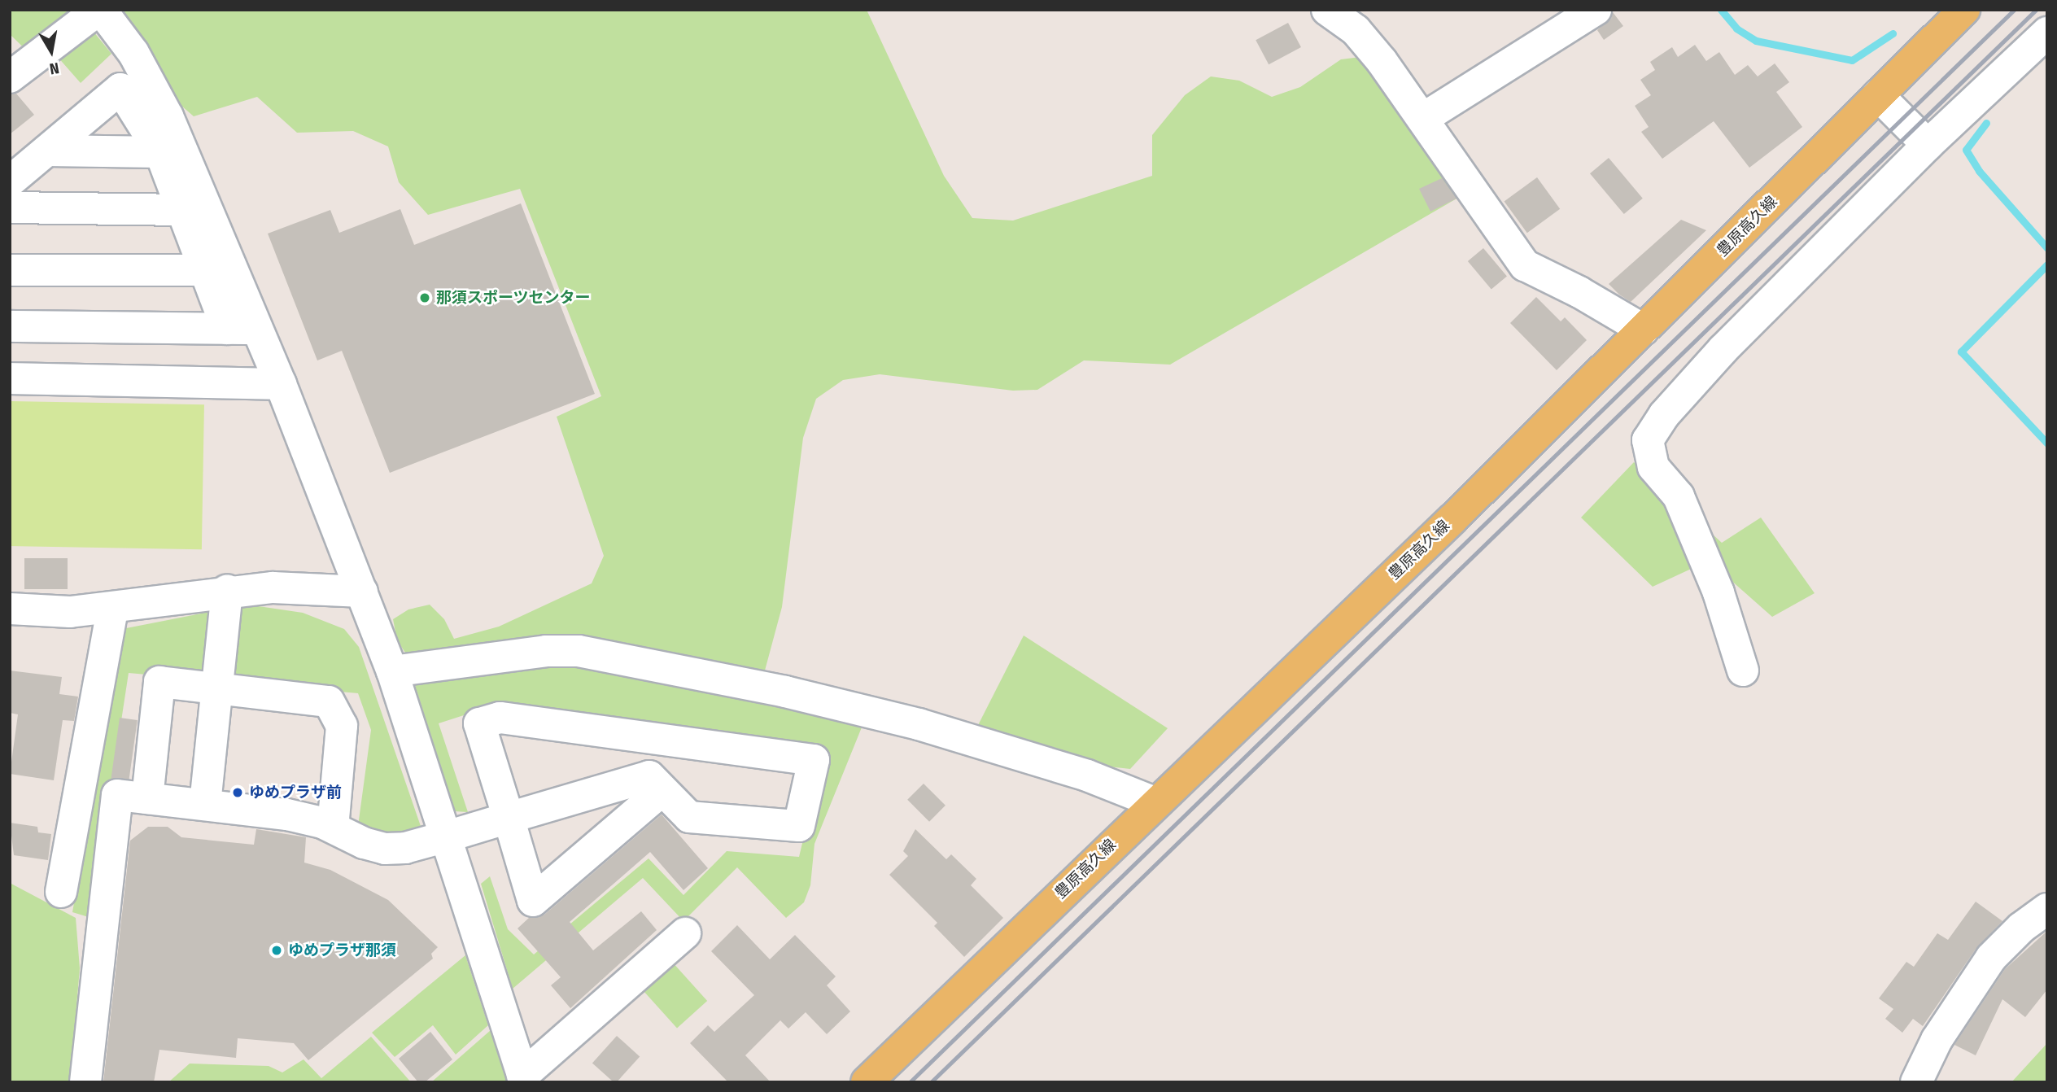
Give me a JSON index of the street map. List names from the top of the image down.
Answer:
{
  "streets": {
    "main road": ["豊原高久線"]
  },
  "places": ["那須スポーツセンター", "ゆめプラザ前", "ゆめプラザ那須"],
  "north": "bottom"
}
